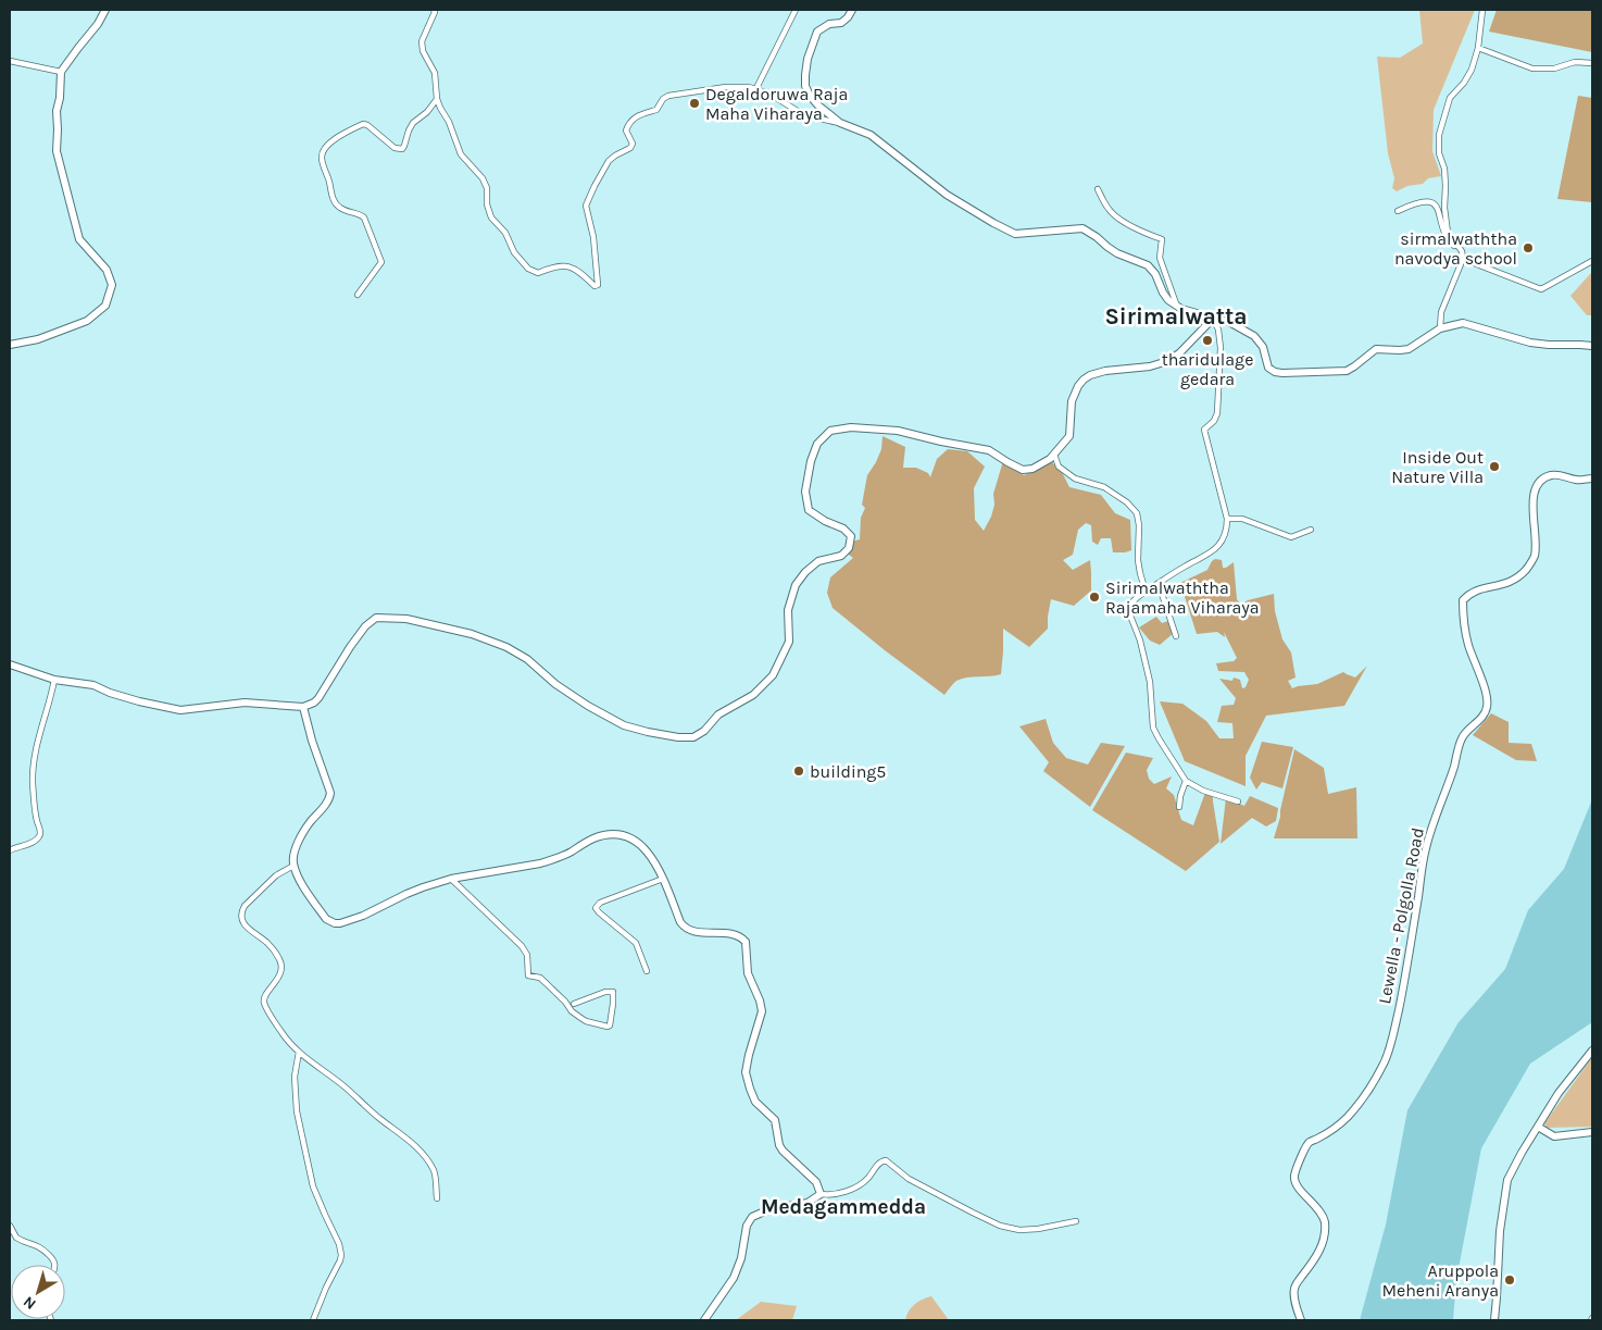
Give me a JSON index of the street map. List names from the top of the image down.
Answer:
{
  "streets": {
    "street": ["Lewella - Polgolla Road"]
  },
  "districts": ["Sirimalwatta", "Medagammedda"],
  "places": [
    "Degaldoruwa Raja Maha Viharaya",
    "sirmalwaththa navodya school",
    "tharidulage gedara",
    "Inside Out Nature Villa",
    "Sirimalwaththa Rajamaha Viharaya",
    "building5",
    "Aruppola Meheni Aranya"
  ],
  "north": "bottom left"
}
